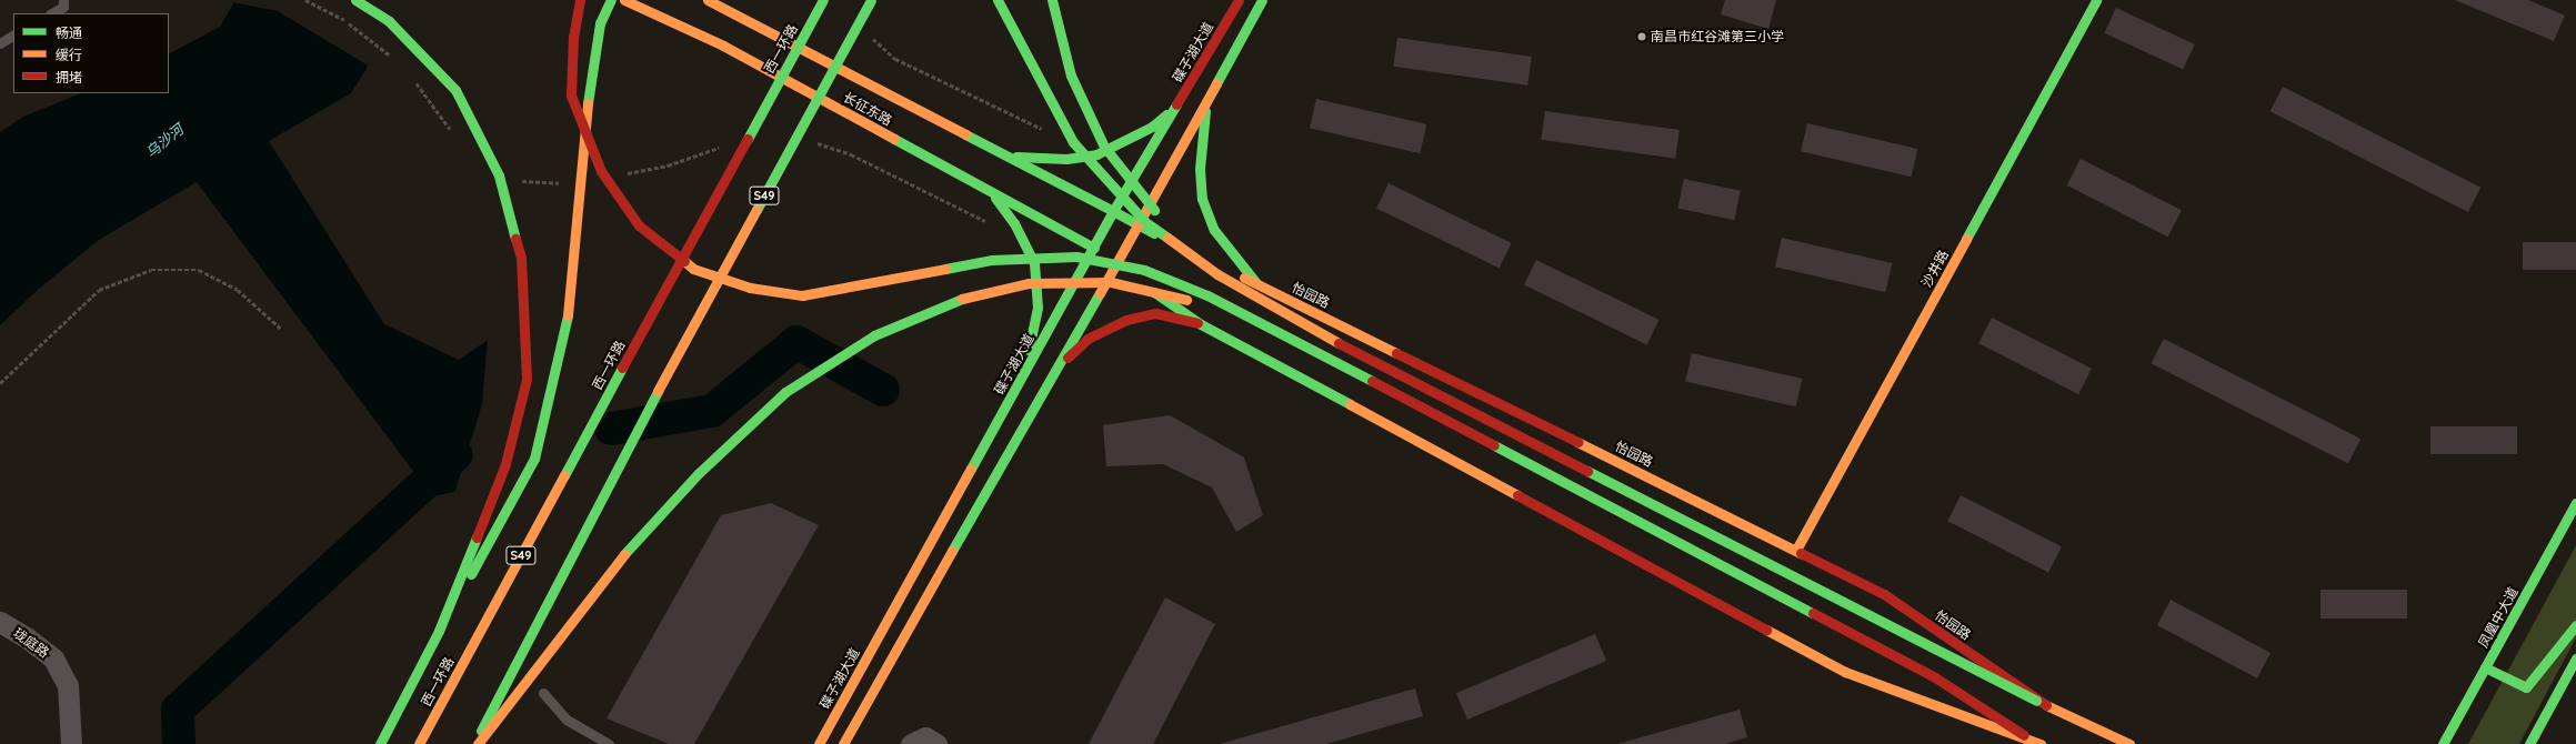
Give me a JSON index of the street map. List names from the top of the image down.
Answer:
{
  "streets": {
    "main road": [
      "西一环路",
      "碟子湖大道",
      "长征东路",
      "S49",
      "沙井路",
      "怡园路",
      "凤凰中大道"
    ],
    "street": ["珑庭路"]
  },
  "crossings": [
    ["碟子湖大道", "长征东路"],
    ["碟子湖大道", "怡园路"],
    ["长征东路", "怡园路"],
    ["沙井路", "怡园路"]
  ],
  "water": ["乌沙河"],
  "places": ["南昌市红谷滩第三小学"],
  "legend": ["畅通", "缓行", "拥堵"]
}
